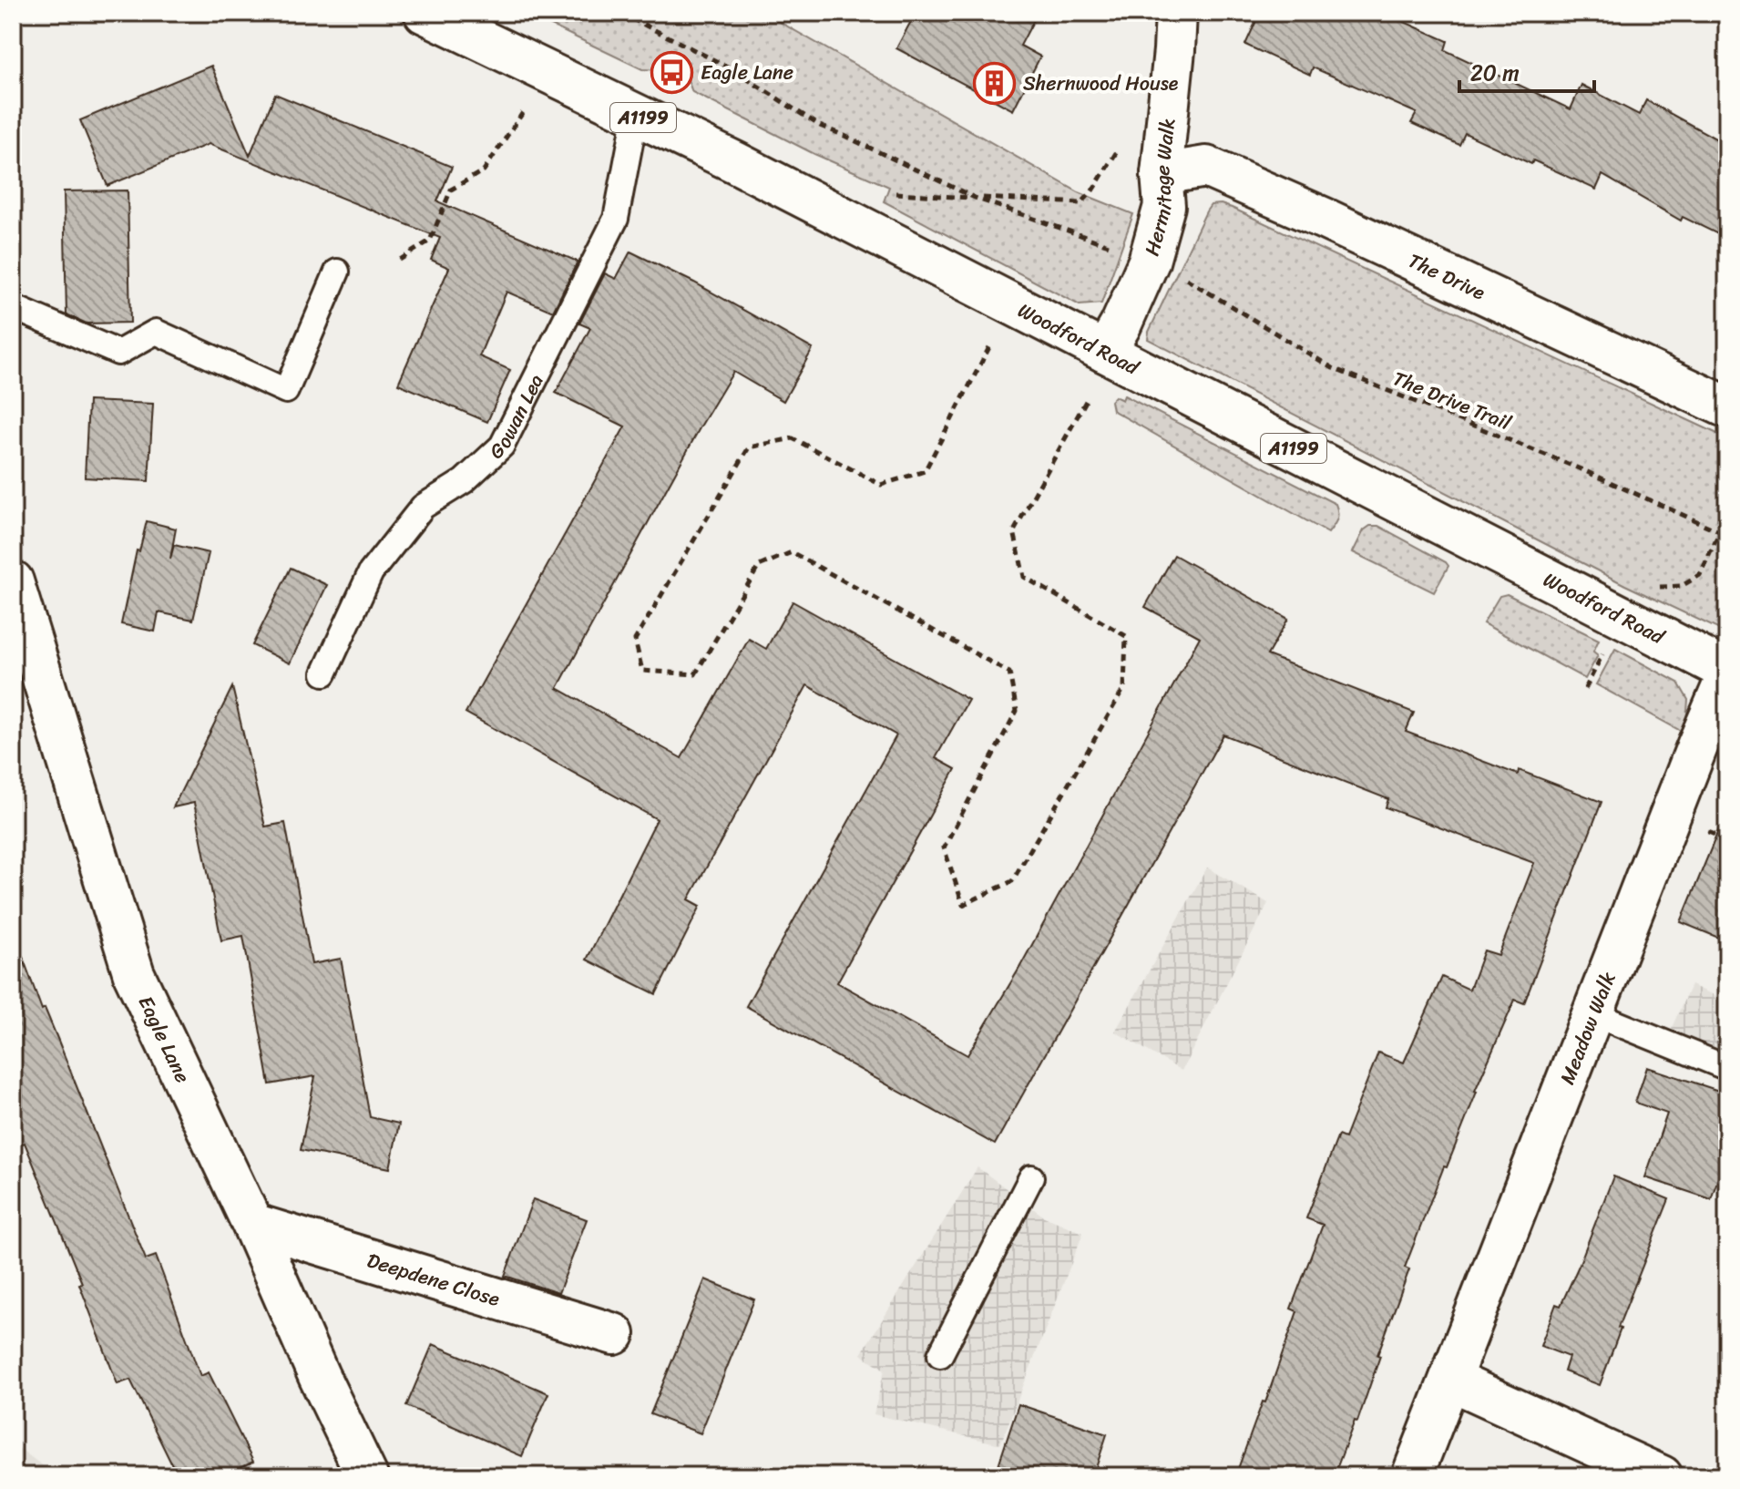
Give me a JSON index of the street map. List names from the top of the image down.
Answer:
{
  "streets": {
    "street": [
      "A1199",
      "Hermitage Walk",
      "The Drive",
      "Woodford Road",
      "Meadow Walk",
      "Eagle Lane",
      "Deepdene Close"
    ],
    "lane": ["Gowan Lea"],
    "path": ["The Drive Trail"]
  },
  "crossings": [
    ["Hermitage Walk", "The Drive"],
    ["Hermitage Walk", "Woodford Road"],
    ["Woodford Road", "Gowan Lea"],
    ["Woodford Road", "Meadow Walk"],
    ["Eagle Lane", "Deepdene Close"]
  ],
  "places": {
    "bus stop": ["Eagle Lane"],
    "building": ["Shernwood House"]
  },
  "scale_bar": "20 m"
}
